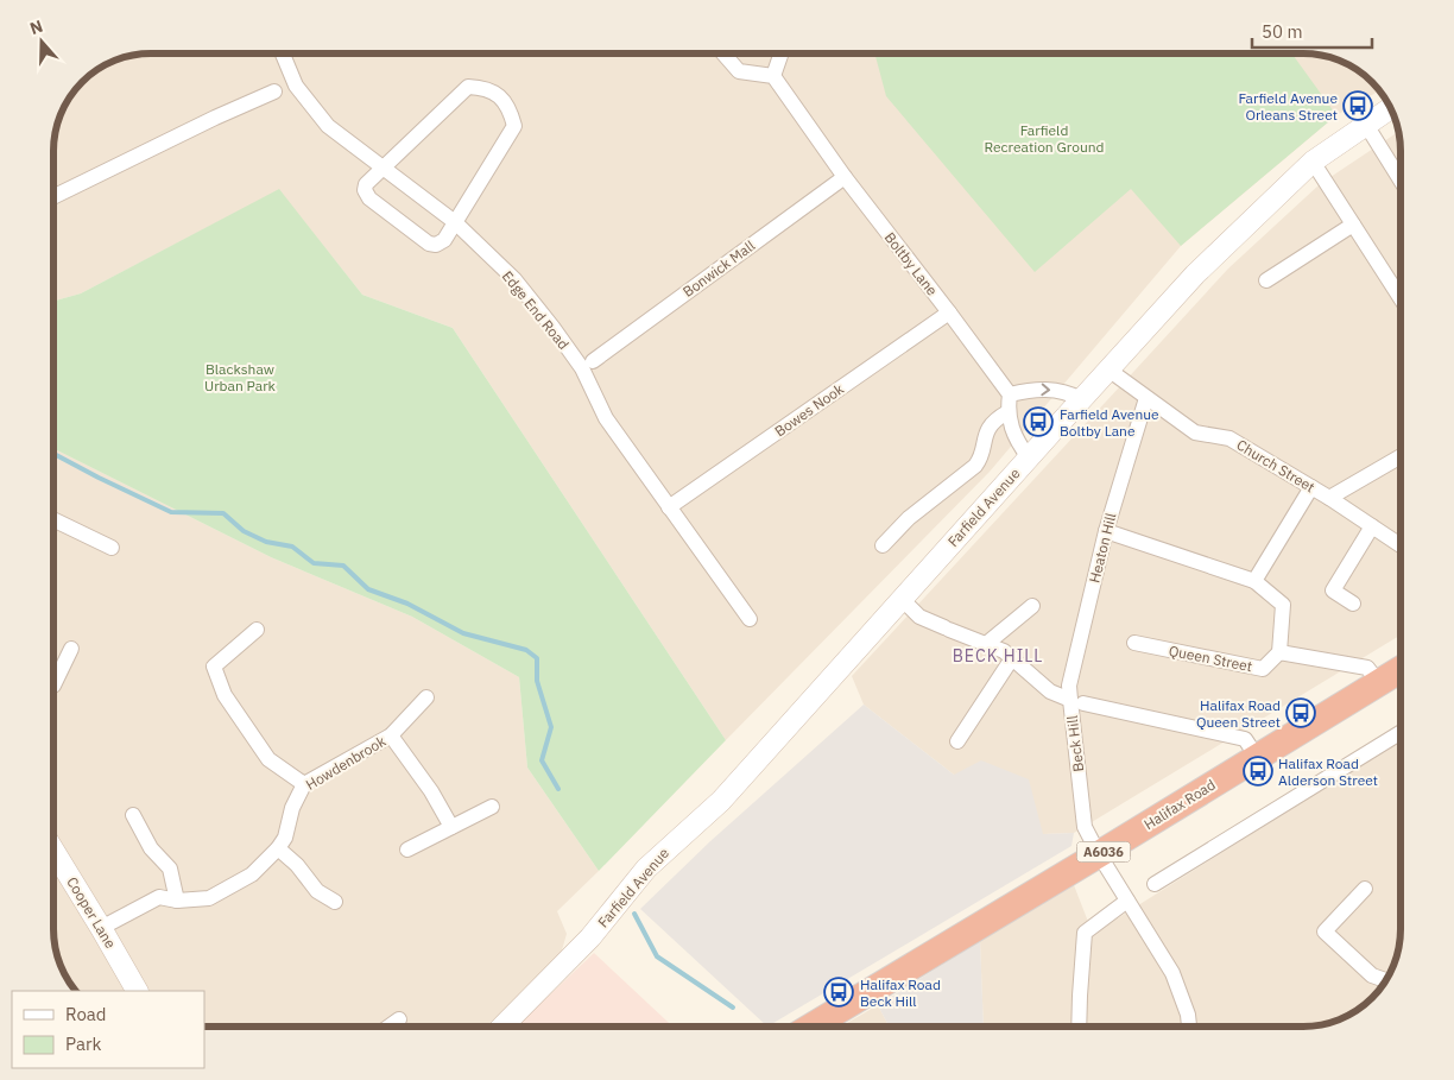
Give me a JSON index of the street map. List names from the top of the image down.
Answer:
{
  "streets": {
    "highway": ["Halifax Road", "A6036"],
    "street": [
      "Boltby Lane",
      "Bonwick Mall",
      "Edge End Road",
      "Bowes Nook",
      "Church Street",
      "Farfield Avenue",
      "Heaton Hill",
      "Queen Street",
      "Beck Hill",
      "Howdenbrook",
      "Cooper Lane"
    ]
  },
  "crossings": [
    ["Boltby Lane", "Bonwick Mall"],
    ["Boltby Lane", "Bowes Nook"],
    ["Edge End Road", "Bowes Nook"],
    ["Church Street", "Farfield Avenue"],
    ["Church Street", "Heaton Hill"],
    ["Farfield Avenue", "Beck Hill"],
    ["Heaton Hill", "Beck Hill"],
    ["Beck Hill", "Halifax Road"],
    ["Howdenbrook", "Cooper Lane"]
  ],
  "districts": ["BECK HILL"],
  "parks": ["Farfield Recreation Ground", "Blackshaw Urban Park"],
  "places": {
    "bus stop": [
      "Farfield Avenue Orleans Street",
      "Farfield Avenue Boltby Lane",
      "Halifax Road Queen Street",
      "Halifax Road Alderson Street",
      "Halifax Road Beck Hill"
    ]
  },
  "legend": ["Road", "Park"],
  "scale_bar": "50 m",
  "north": "top"
}
